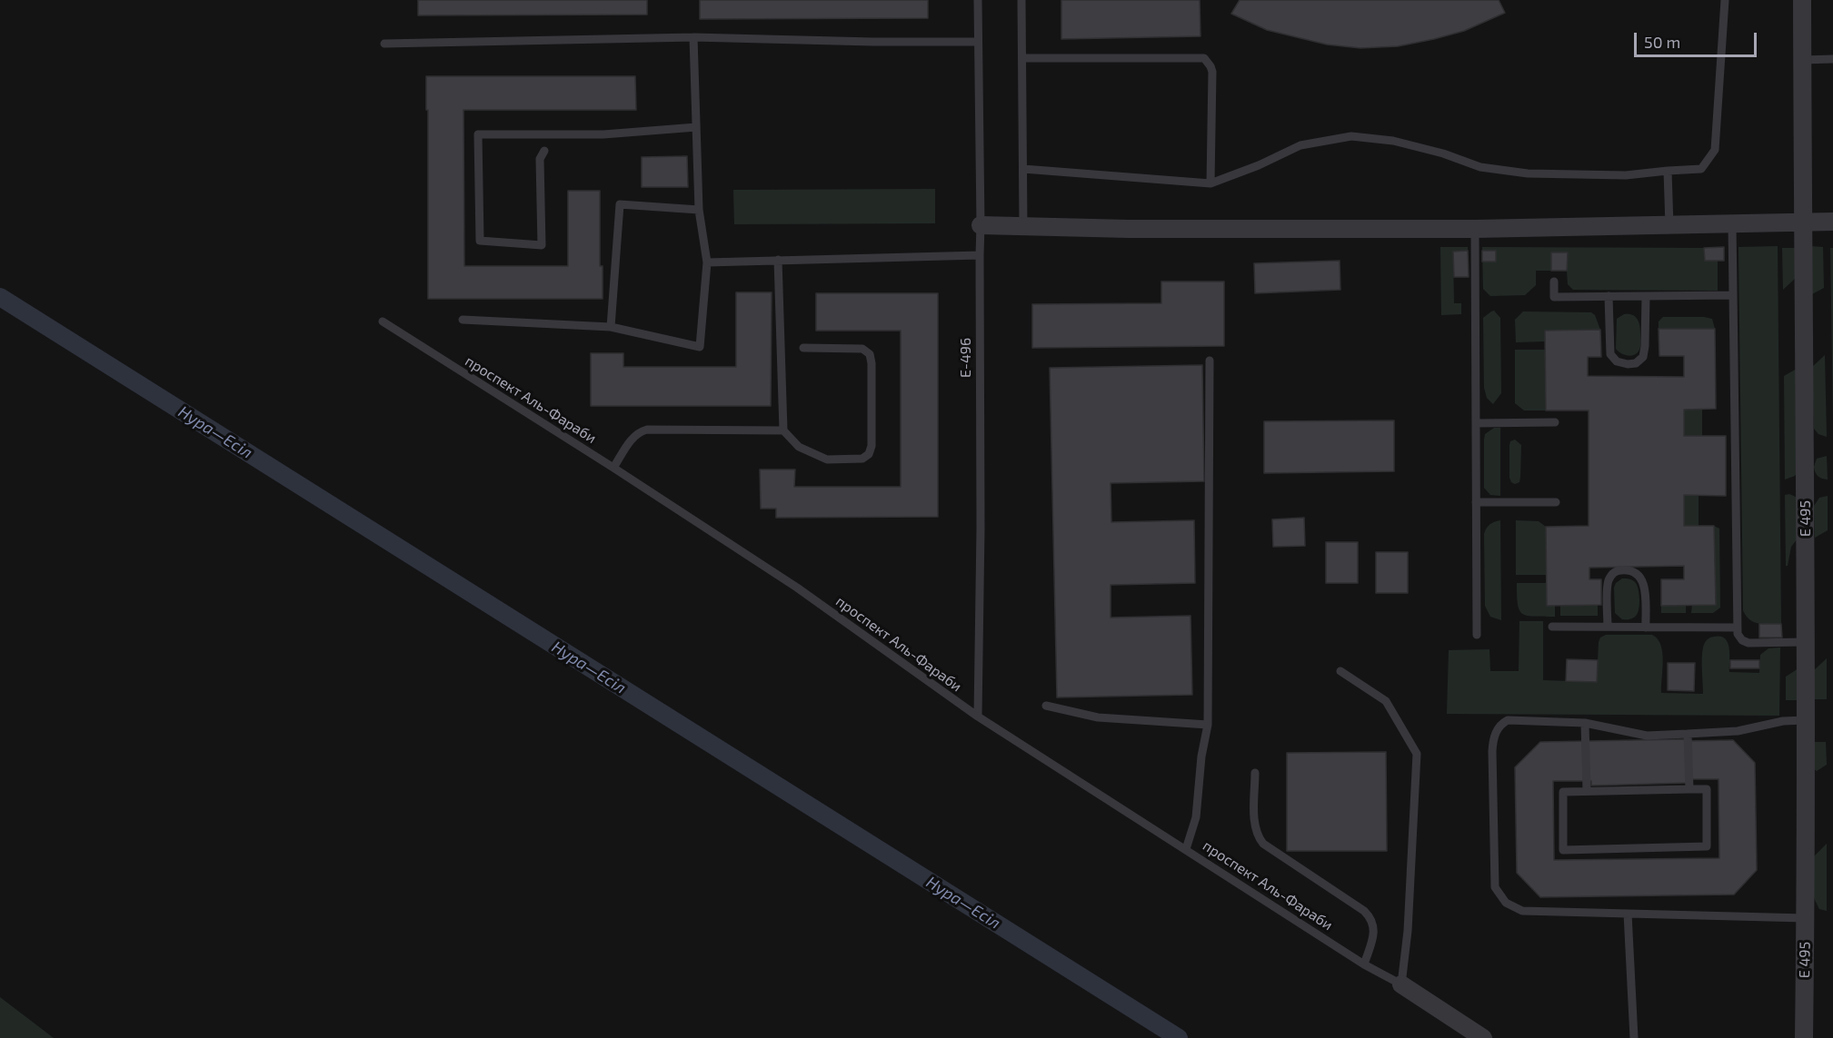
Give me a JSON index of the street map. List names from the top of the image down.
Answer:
{
  "streets": {
    "street": ["E 495"],
    "lane": ["E-496", "проспект Аль-Фараби"]
  },
  "crossings": [
    ["E-496", "проспект Аль-Фараби"]
  ],
  "water": ["Нура—Есіл"],
  "scale_bar": "50 m"
}
